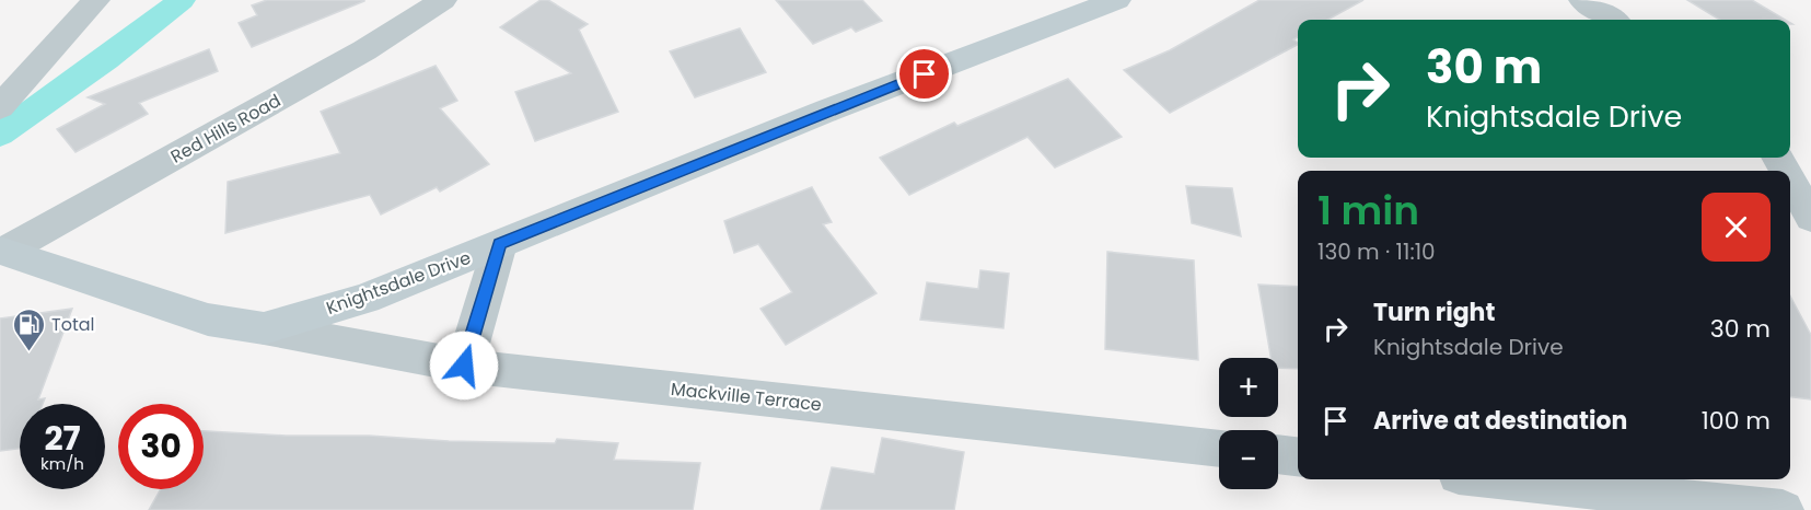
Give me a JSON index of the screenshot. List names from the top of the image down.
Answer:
{
  "streets": {
    "main road": ["Knightsdale Drive"],
    "street": ["Red Hills Road", "Mackville Terrace"]
  },
  "crossings": [
    ["Red Hills Road", "Knightsdale Drive"],
    ["Knightsdale Drive", "Mackville Terrace"]
  ],
  "places": {
    "fuel station": ["Total"]
  },
  "page": {
    "turn": ["30 m", "Knightsdale Drive"],
    "heading": ["1 min", "130 m · 11:10"],
    "list": [
      {
        "name": "Turn right",
        "note": "Knightsdale Drive",
        "value": "30 m"
      },
      {
        "name": "Arrive at destination",
        "value": "100 m"
      }
    ],
    "map_buttons": ["+", "−"],
    "speed": "27 km/h",
    "limit": "30"
  }
}
